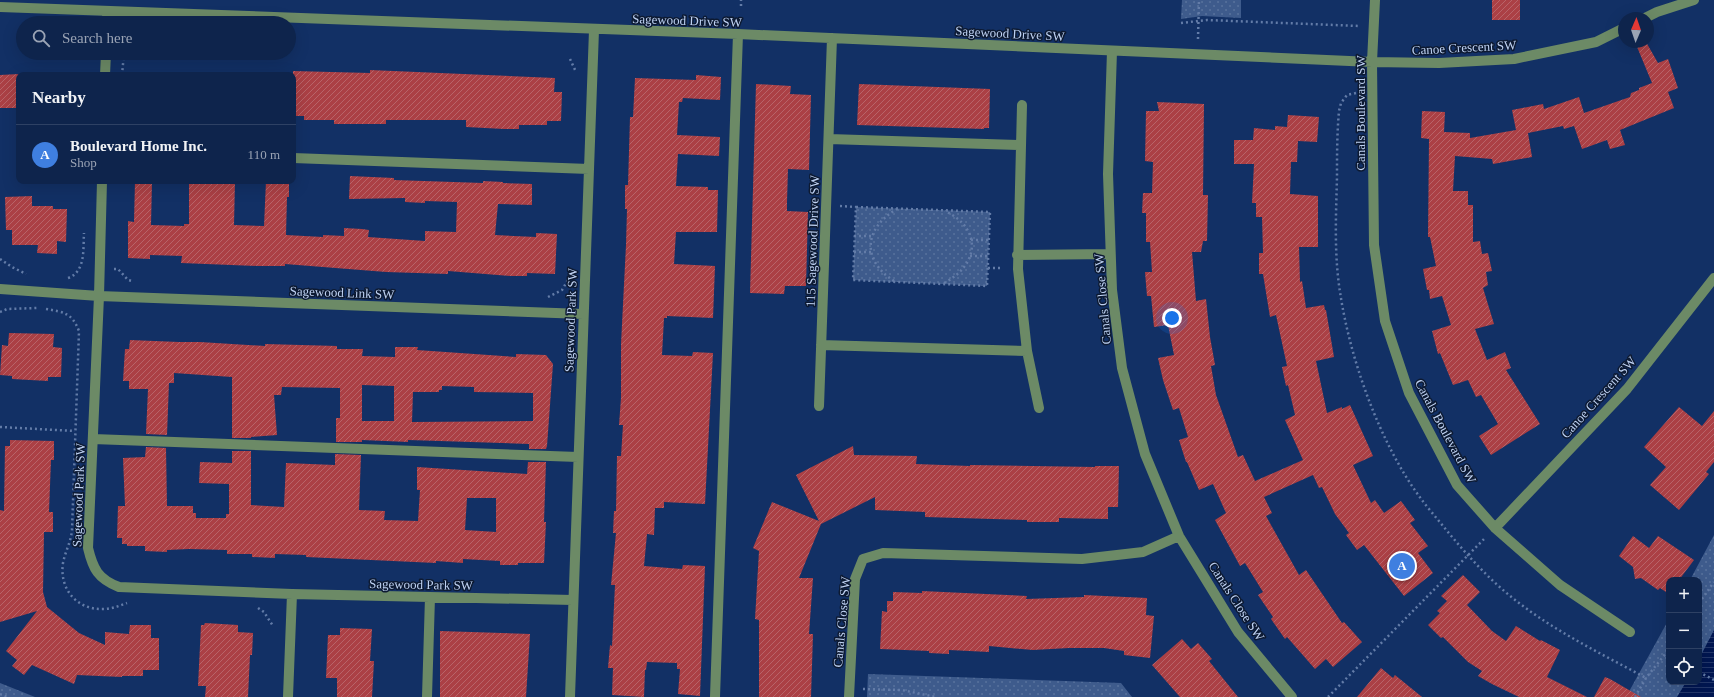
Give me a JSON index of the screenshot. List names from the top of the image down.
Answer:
{
  "streets": {
    "street": [
      "Sagewood Drive SW",
      "Canoe Crescent SW",
      "Canals Boulevard SW",
      "115 Sagewood Drive SW",
      "Sagewood Link SW",
      "Canals Close SW",
      "Sagewood Park SW"
    ]
  },
  "crossings": [
    ["Sagewood Drive SW", "Canoe Crescent SW"],
    ["Sagewood Drive SW", "Canals Boulevard SW"],
    ["Sagewood Drive SW", "115 Sagewood Drive SW"],
    ["Sagewood Drive SW", "Canals Close SW"],
    ["Sagewood Drive SW", "Sagewood Park SW"],
    ["Canoe Crescent SW", "Canals Boulevard SW"],
    ["Sagewood Link SW", "Sagewood Park SW"]
  ],
  "north": "top",
  "page": {
    "search": "Search here",
    "heading": "Nearby",
    "list": [
      {
        "mark": "A",
        "name": "Boulevard Home Inc.",
        "note": "Shop",
        "value": "110 m"
      }
    ],
    "pins": "A",
    "map_buttons": ["+", "−"]
  }
}
